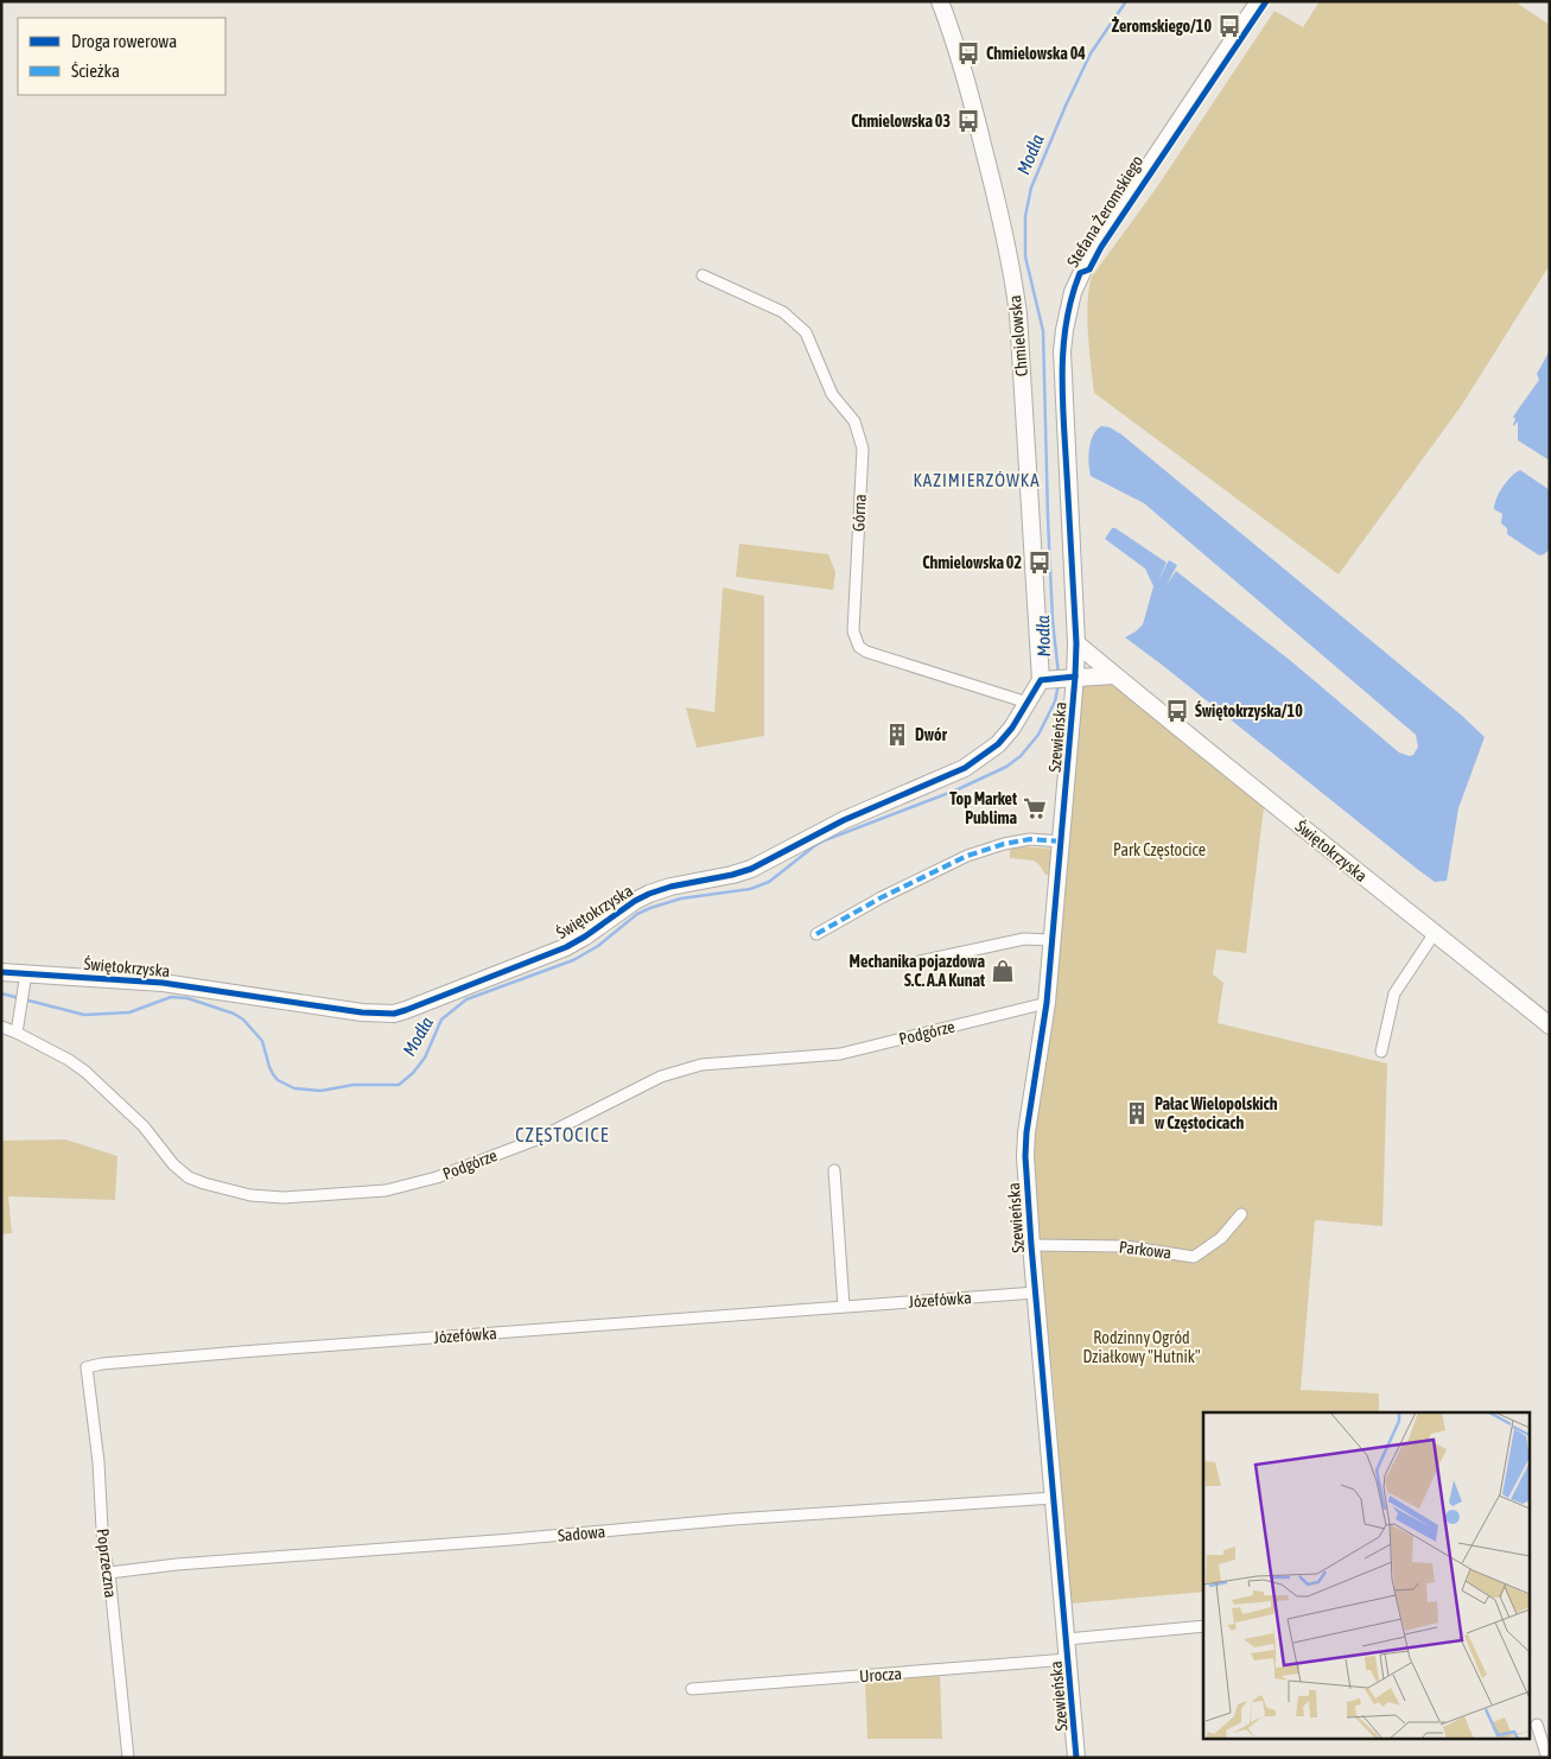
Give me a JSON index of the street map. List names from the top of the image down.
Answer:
{
  "streets": {
    "street": [
      "Stefana Żeromskiego",
      "Chmielowska",
      "Górna",
      "Szewieńska",
      "Świętokrzyska",
      "Podgórze",
      "Parkowa",
      "Józefówka",
      "Sadowa",
      "Poprzeczna",
      "Urocza"
    ]
  },
  "crossings": [
    ["Stefana Żeromskiego", "Chmielowska"],
    ["Stefana Żeromskiego", "Szewieńska"],
    ["Stefana Żeromskiego", "Świętokrzyska"],
    ["Chmielowska", "Szewieńska"],
    ["Chmielowska", "Świętokrzyska"],
    ["Górna", "Świętokrzyska"],
    ["Szewieńska", "Świętokrzyska"],
    ["Szewieńska", "Podgórze"],
    ["Szewieńska", "Parkowa"],
    ["Szewieńska", "Józefówka"],
    ["Szewieńska", "Sadowa"],
    ["Szewieńska", "Urocza"],
    ["Józefówka", "Poprzeczna"],
    ["Sadowa", "Poprzeczna"]
  ],
  "districts": ["KAZIMIERZÓWKA", "CZĘSTOCICE"],
  "water": ["Modła"],
  "parks": ["Park Częstocice", "Rodzinny Ogród Działkowy \"Hutnik\""],
  "places": {
    "bus stop": [
      "Żeromskiego/10",
      "Chmielowska 04",
      "Chmielowska 03",
      "Chmielowska 02",
      "Świętokrzyska/10"
    ],
    "building": ["Dwór", "Pałac Wielopolskich w Częstocicach"],
    "supermarket": ["Top Market Publima"],
    "shop": ["Mechanika pojazdowa S.C. A.A Kunat"]
  },
  "legend": ["Droga rowerowa", "Ścieżka"]
}
